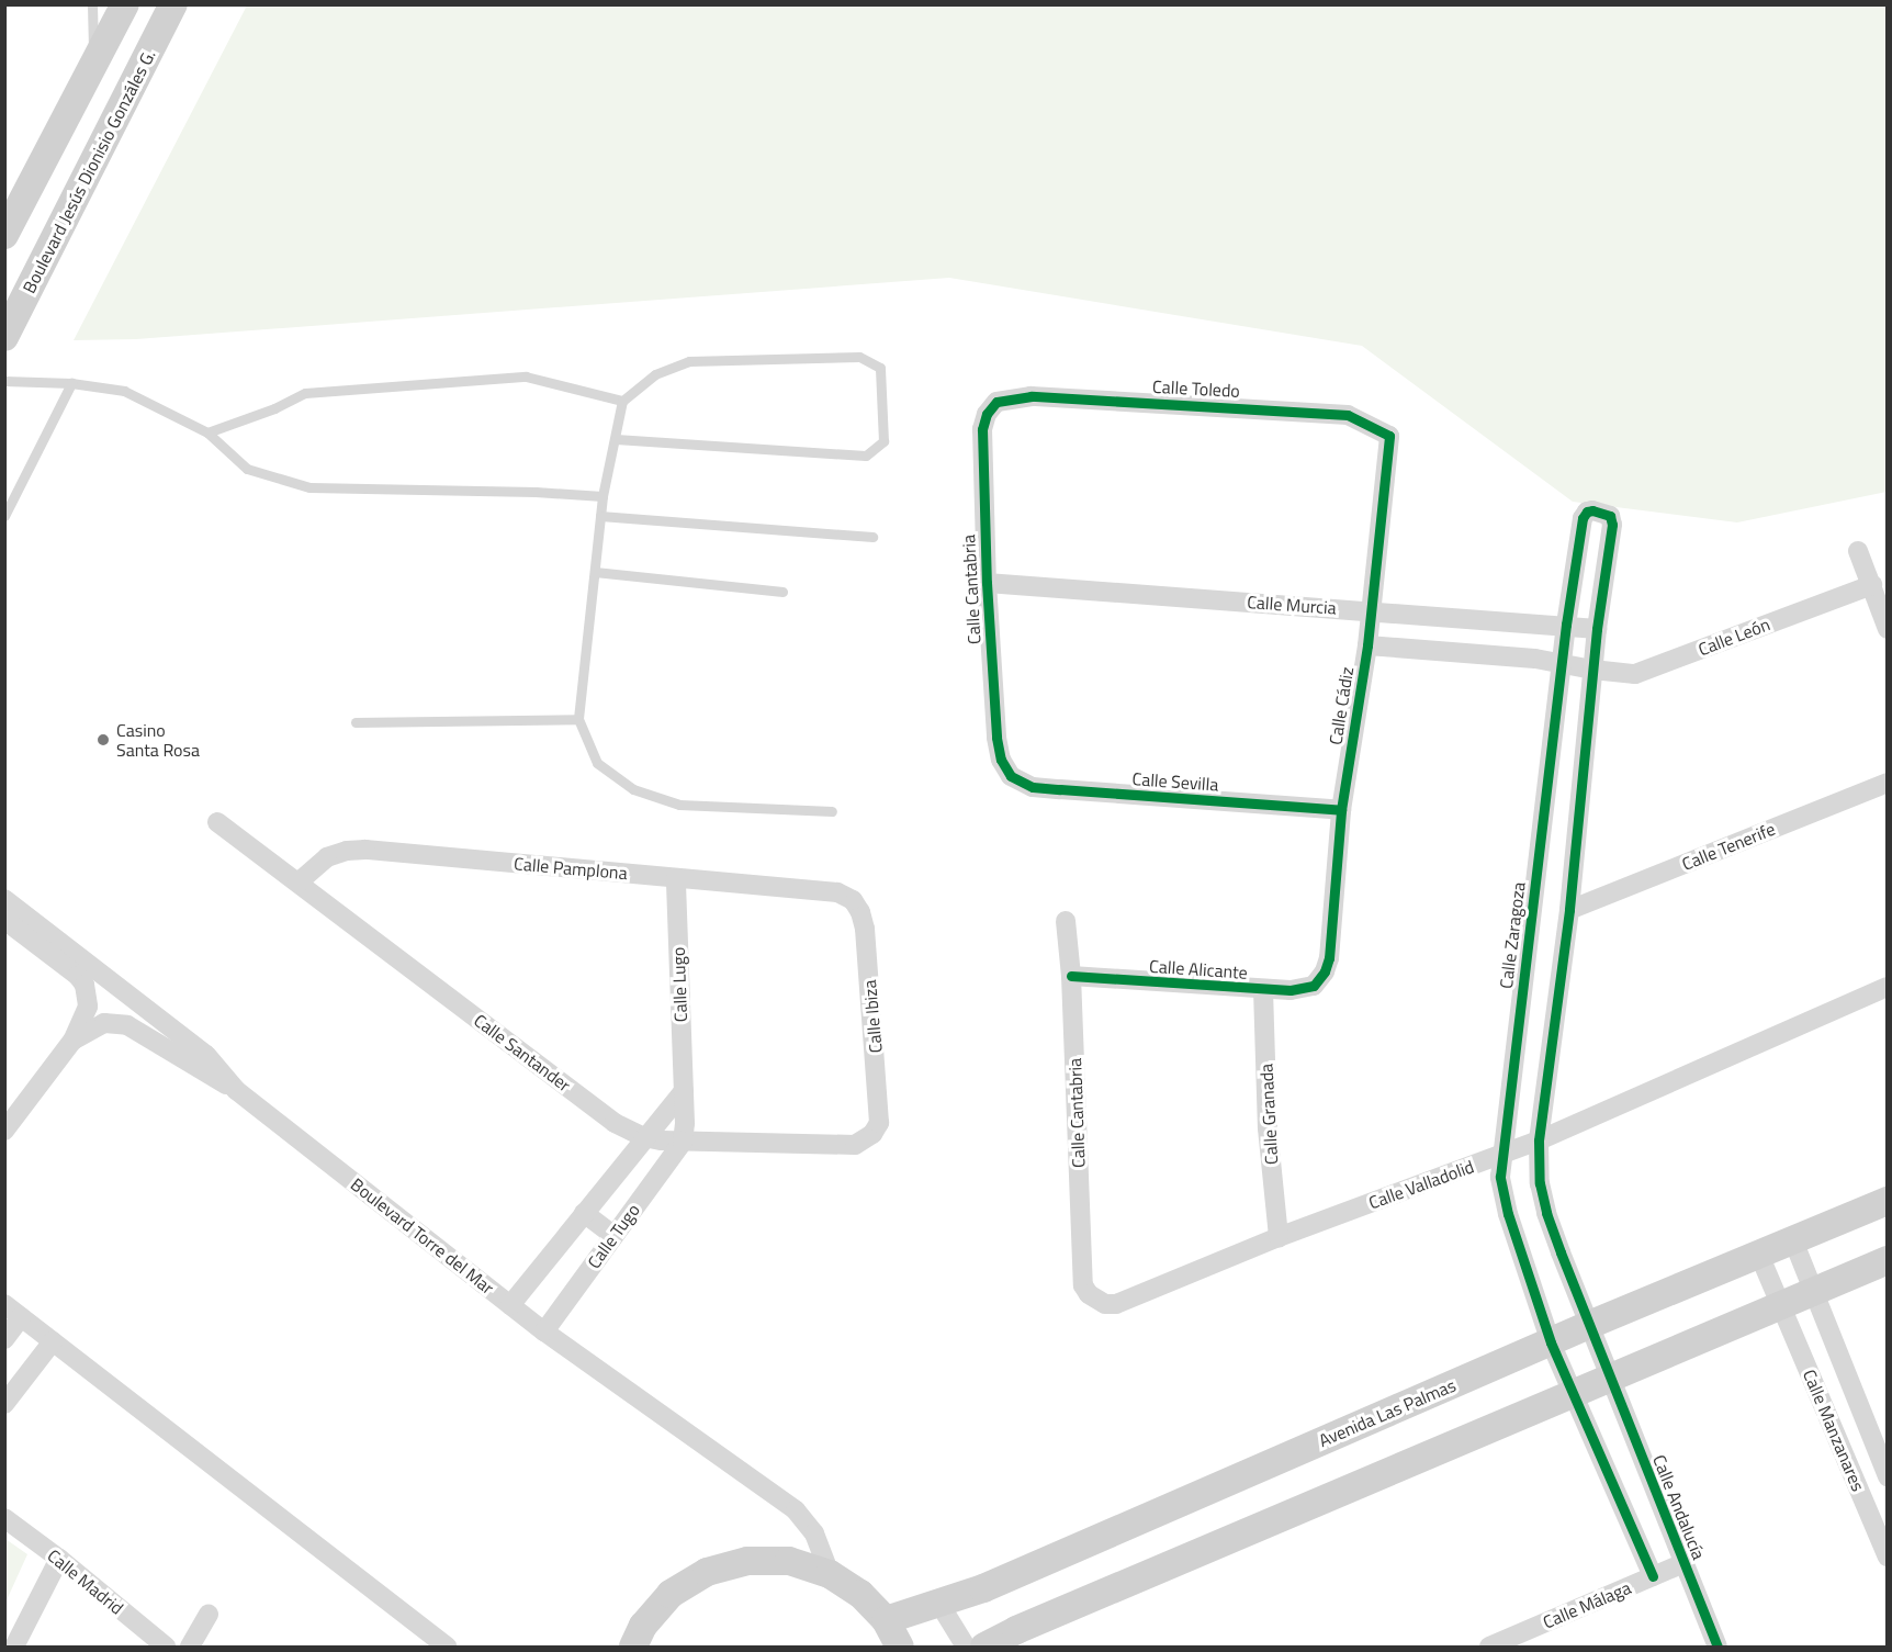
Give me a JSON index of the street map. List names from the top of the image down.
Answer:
{
  "streets": {
    "street": [
      "Boulevard Jesús Dionisio Gonzáles G.",
      "Calle Toledo",
      "Calle Cantabria",
      "Calle Murcia",
      "Calle León",
      "Calle Cádiz",
      "Calle Sevilla",
      "Calle Tenerife",
      "Calle Pamplona",
      "Calle Zaragoza",
      "Calle Alicante",
      "Calle Lugo",
      "Calle Ibiza",
      "Calle Santander",
      "Calle Granada",
      "Calle Valladolid",
      "Boulevard Torre del Mar",
      "Calle Tugo",
      "Avenida Las Palmas",
      "Calle Manzanares",
      "Calle Andalucía",
      "Calle Madrid",
      "Calle Málaga"
    ]
  },
  "crossings": [
    ["Calle Toledo", "Calle Cantabria"],
    ["Calle Toledo", "Calle Cádiz"],
    ["Calle Cantabria", "Calle Murcia"],
    ["Calle Cantabria", "Calle Sevilla"],
    ["Calle Cantabria", "Calle Alicante"],
    ["Calle Cantabria", "Calle Valladolid"],
    ["Calle Murcia", "Calle Cádiz"],
    ["Calle Murcia", "Calle Zaragoza"],
    ["Calle Cádiz", "Calle Sevilla"],
    ["Calle Cádiz", "Calle Alicante"],
    ["Calle Pamplona", "Calle Lugo"],
    ["Calle Pamplona", "Calle Ibiza"],
    ["Calle Pamplona", "Calle Santander"],
    ["Calle Zaragoza", "Calle Valladolid"],
    ["Calle Zaragoza", "Avenida Las Palmas"],
    ["Calle Alicante", "Calle Granada"],
    ["Calle Lugo", "Calle Santander"],
    ["Calle Lugo", "Calle Tugo"],
    ["Calle Ibiza", "Calle Santander"],
    ["Calle Santander", "Calle Tugo"],
    ["Calle Granada", "Calle Valladolid"],
    ["Boulevard Torre del Mar", "Calle Tugo"],
    ["Avenida Las Palmas", "Calle Manzanares"],
    ["Avenida Las Palmas", "Calle Andalucía"],
    ["Calle Andalucía", "Calle Málaga"]
  ],
  "places": ["Casino Santa Rosa"]
}
